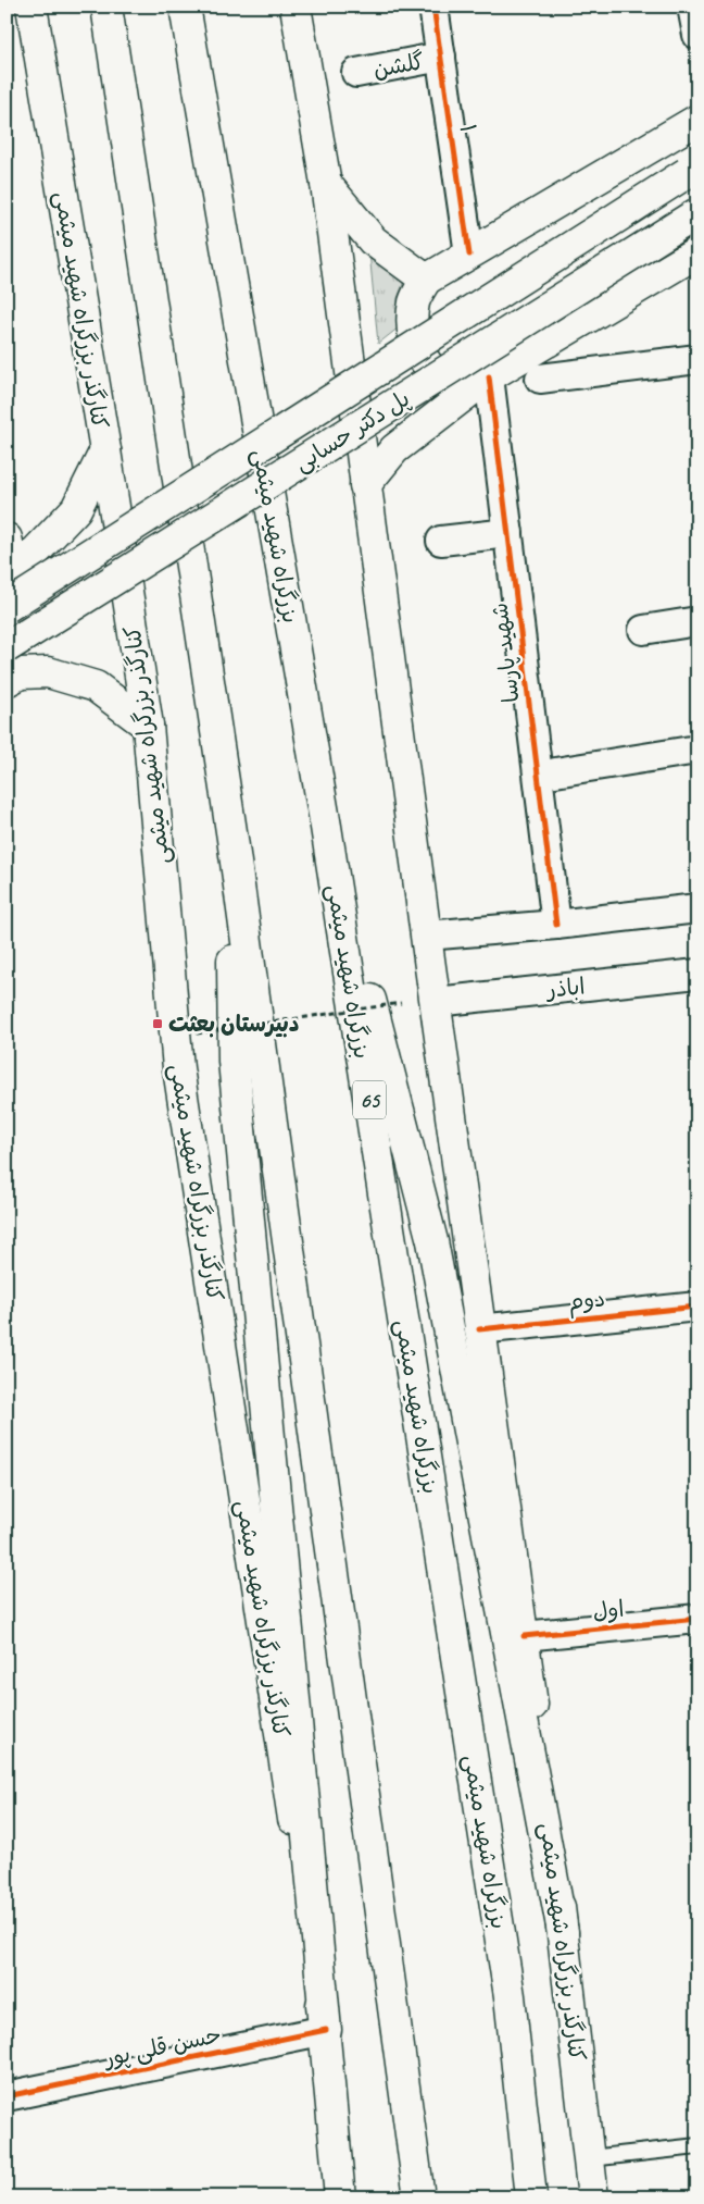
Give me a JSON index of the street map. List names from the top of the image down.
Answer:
{
  "streets": {
    "main road": [
      "کنارگذر بزرگراه شهید میثمی",
      "پل دکتر حسابی",
      "بزرگراه شهید میثمی",
      "65"
    ],
    "street": [
      "گلشن",
      "۱",
      "شهید پارسا",
      "اباذر",
      "دوم",
      "اول",
      "حسن قلی پور"
    ]
  },
  "crossings": [
    ["گلشن", "۱"],
    ["کنارگذر بزرگراه شهید میثمی", "اباذر"],
    ["کنارگذر بزرگراه شهید میثمی", "دوم"],
    ["کنارگذر بزرگراه شهید میثمی", "اول"],
    ["کنارگذر بزرگراه شهید میثمی", "حسن قلی پور"]
  ],
  "places": {
    "transit": ["دبیرستان بعثت"]
  }
}
